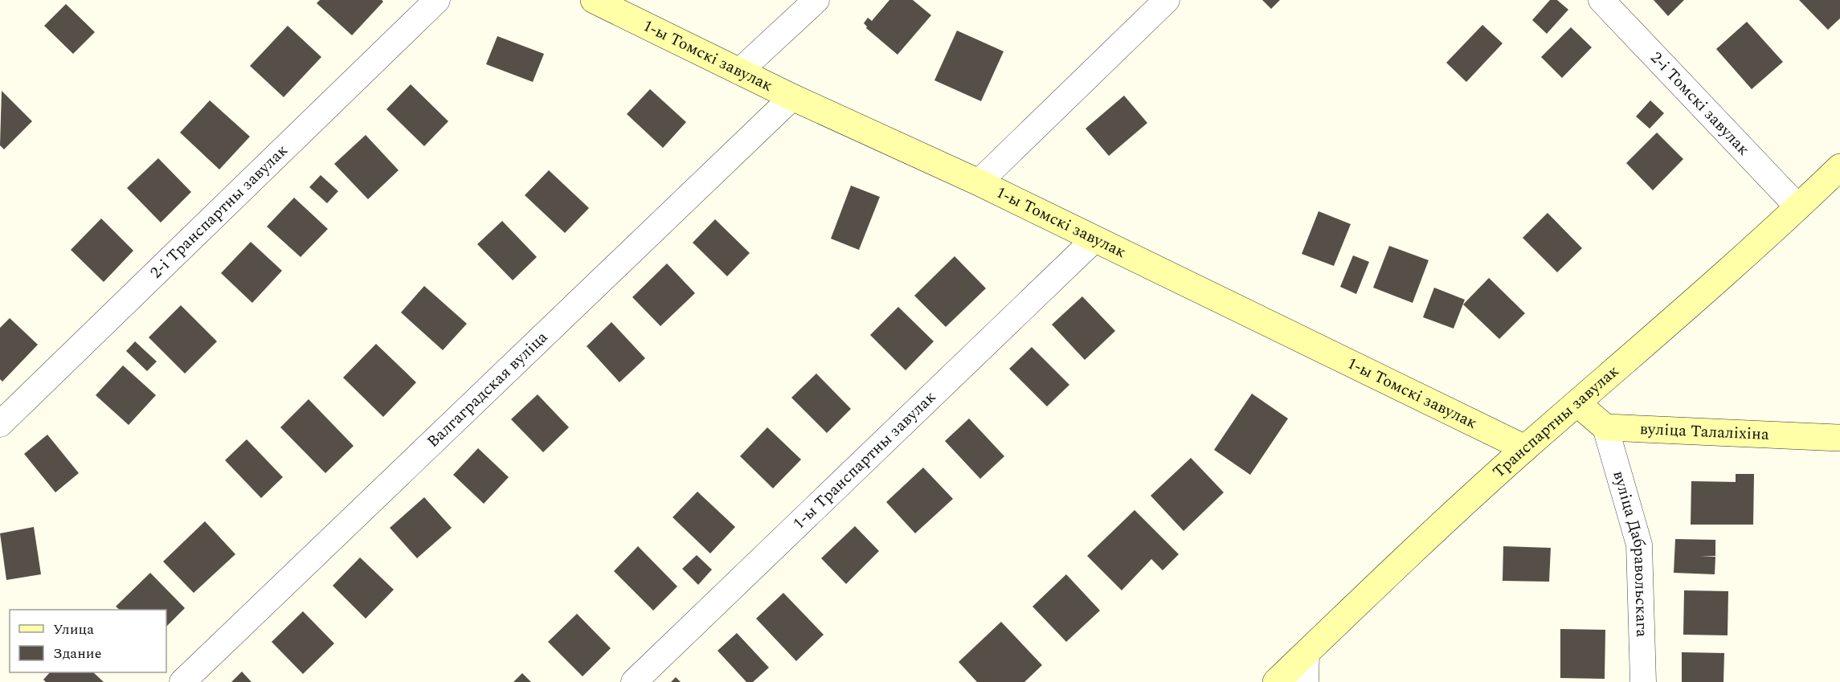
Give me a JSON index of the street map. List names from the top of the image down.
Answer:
{
  "streets": {
    "street": [
      "1-ы Томскі завулак",
      "2-і Томскі завулак",
      "2-і Транспартны завулак",
      "Валгаградская вуліца",
      "Транспартны завулак",
      "вуліца Талаліхіна",
      "1-ы Транспартны завулак",
      "вуліца Дабравольскага"
    ]
  },
  "crossings": [
    ["1-ы Томскі завулак", "Валгаградская вуліца"],
    ["1-ы Томскі завулак", "Транспартны завулак"],
    ["1-ы Томскі завулак", "1-ы Транспартны завулак"],
    ["2-і Томскі завулак", "Транспартны завулак"],
    ["вуліца Талаліхіна", "вуліца Дабравольскага"]
  ],
  "legend": ["Улица", "Здание"]
}
